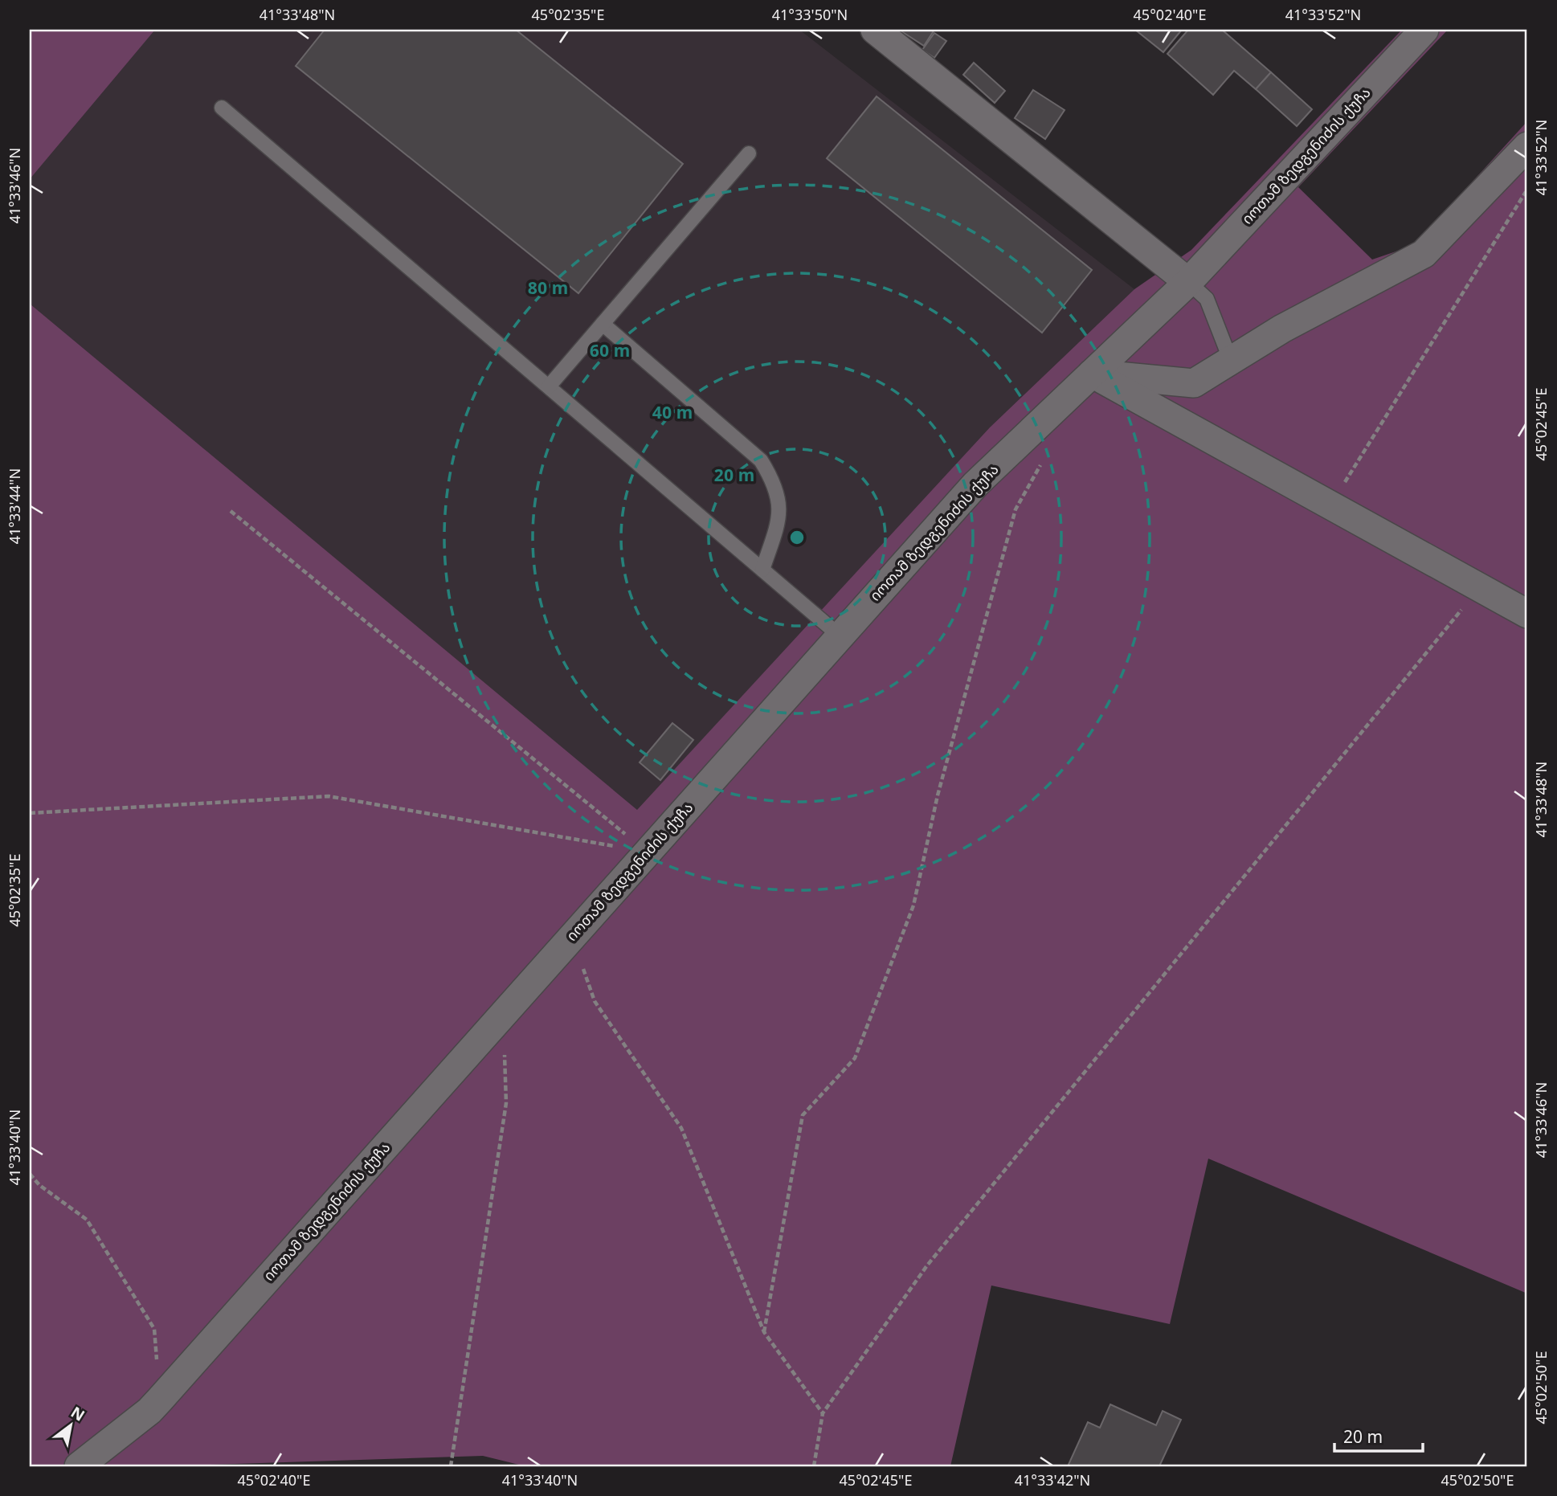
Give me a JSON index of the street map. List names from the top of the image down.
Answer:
{
  "streets": {
    "street": ["იოთამ ზედგენიძის ქუჩა"]
  },
  "scale_bar": "20 m",
  "north": "top right",
  "coordinates": [
    "41°33'48\"N",
    "45°02'35\"E",
    "41°33'50\"N",
    "45°02'40\"E",
    "41°33'52\"N",
    "41°33'46\"N",
    "45°02'45\"E",
    "41°33'44\"N",
    "41°33'40\"N",
    "45°02'50\"E",
    "41°33'42\"N"
  ],
  "rings": [
    "80 m",
    "60 m",
    "40 m",
    "20 m"
  ]
}
